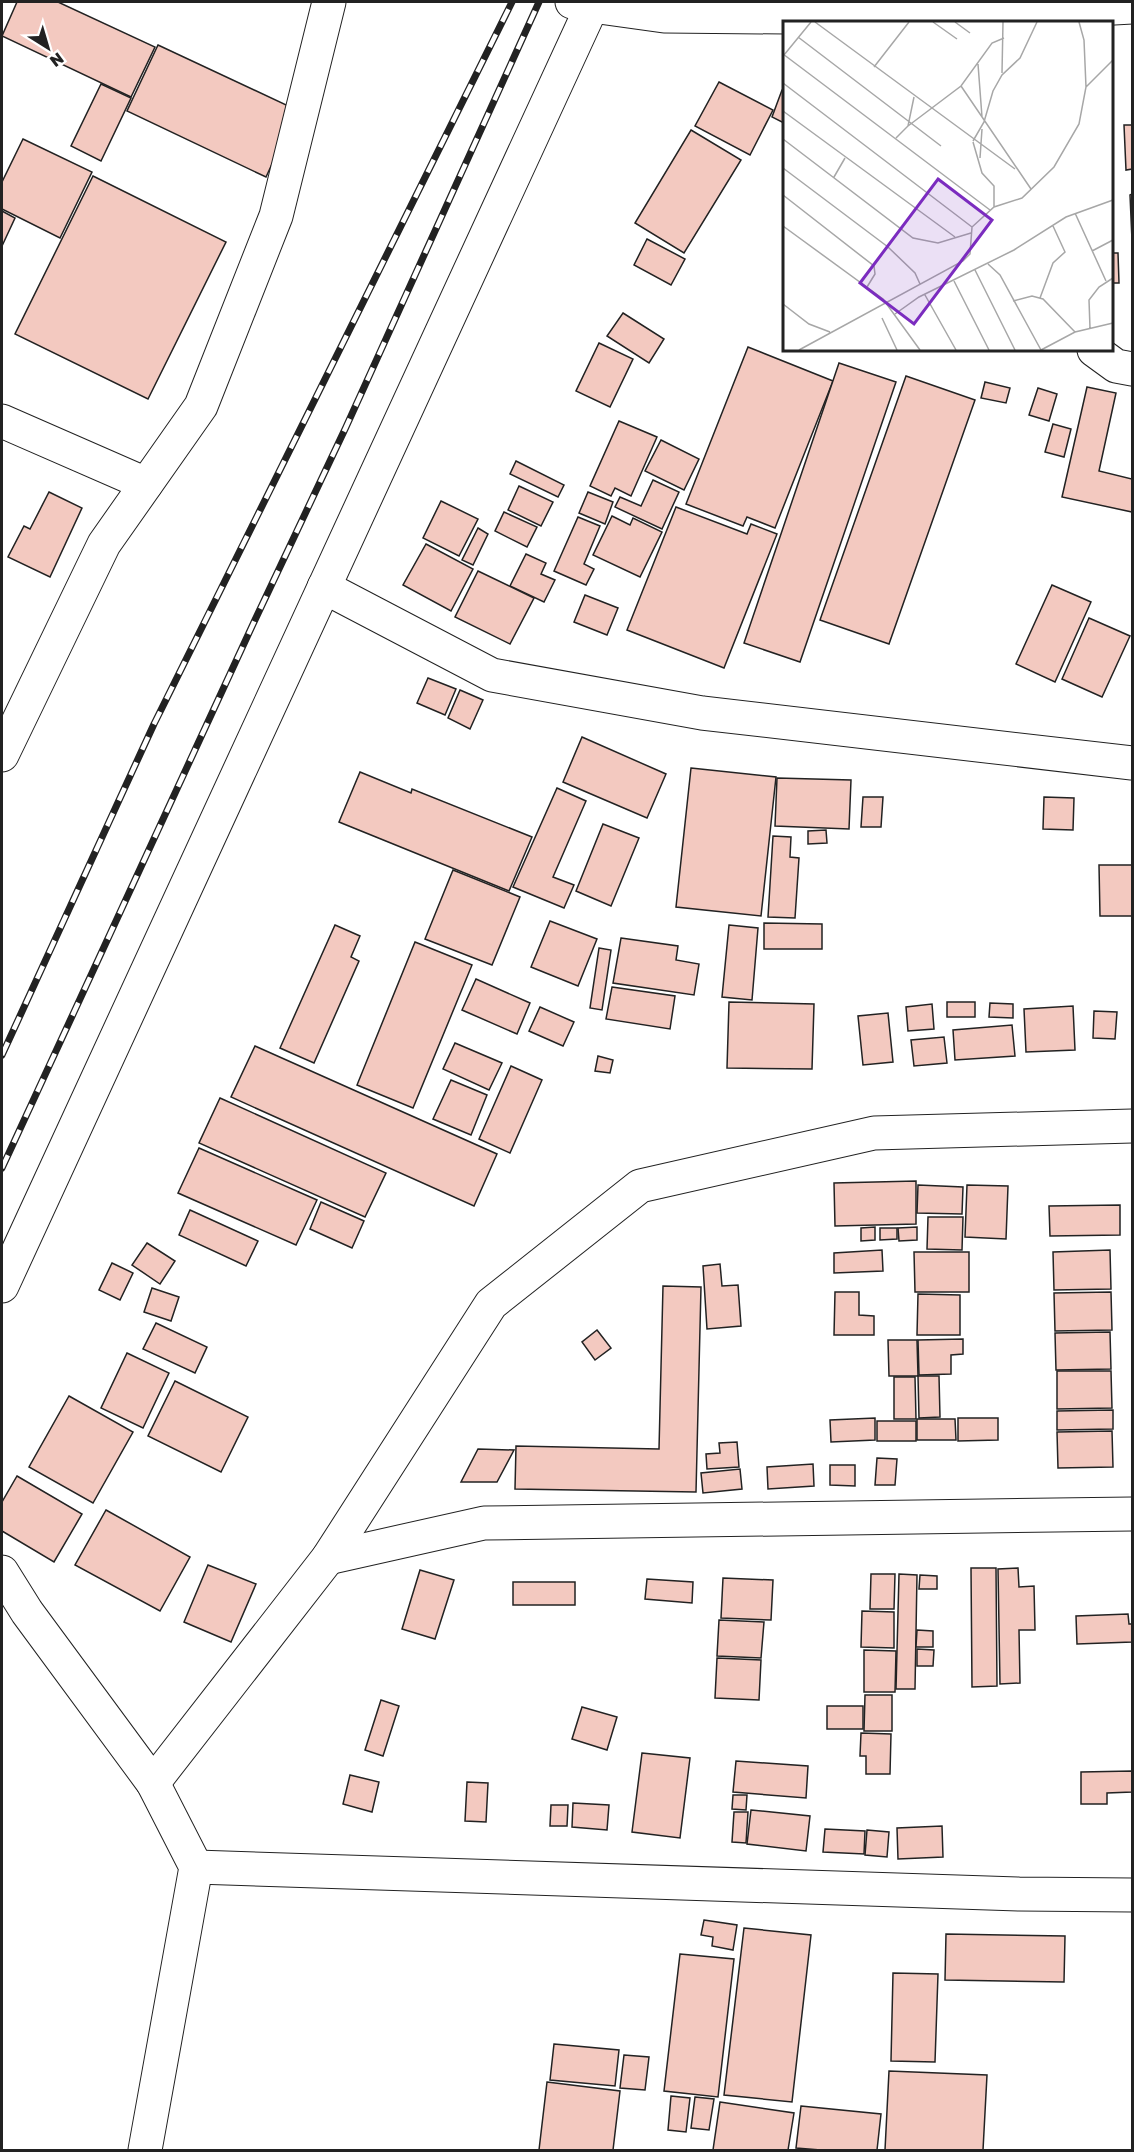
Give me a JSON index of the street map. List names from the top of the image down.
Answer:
{
  "north": "bottom right"
}
